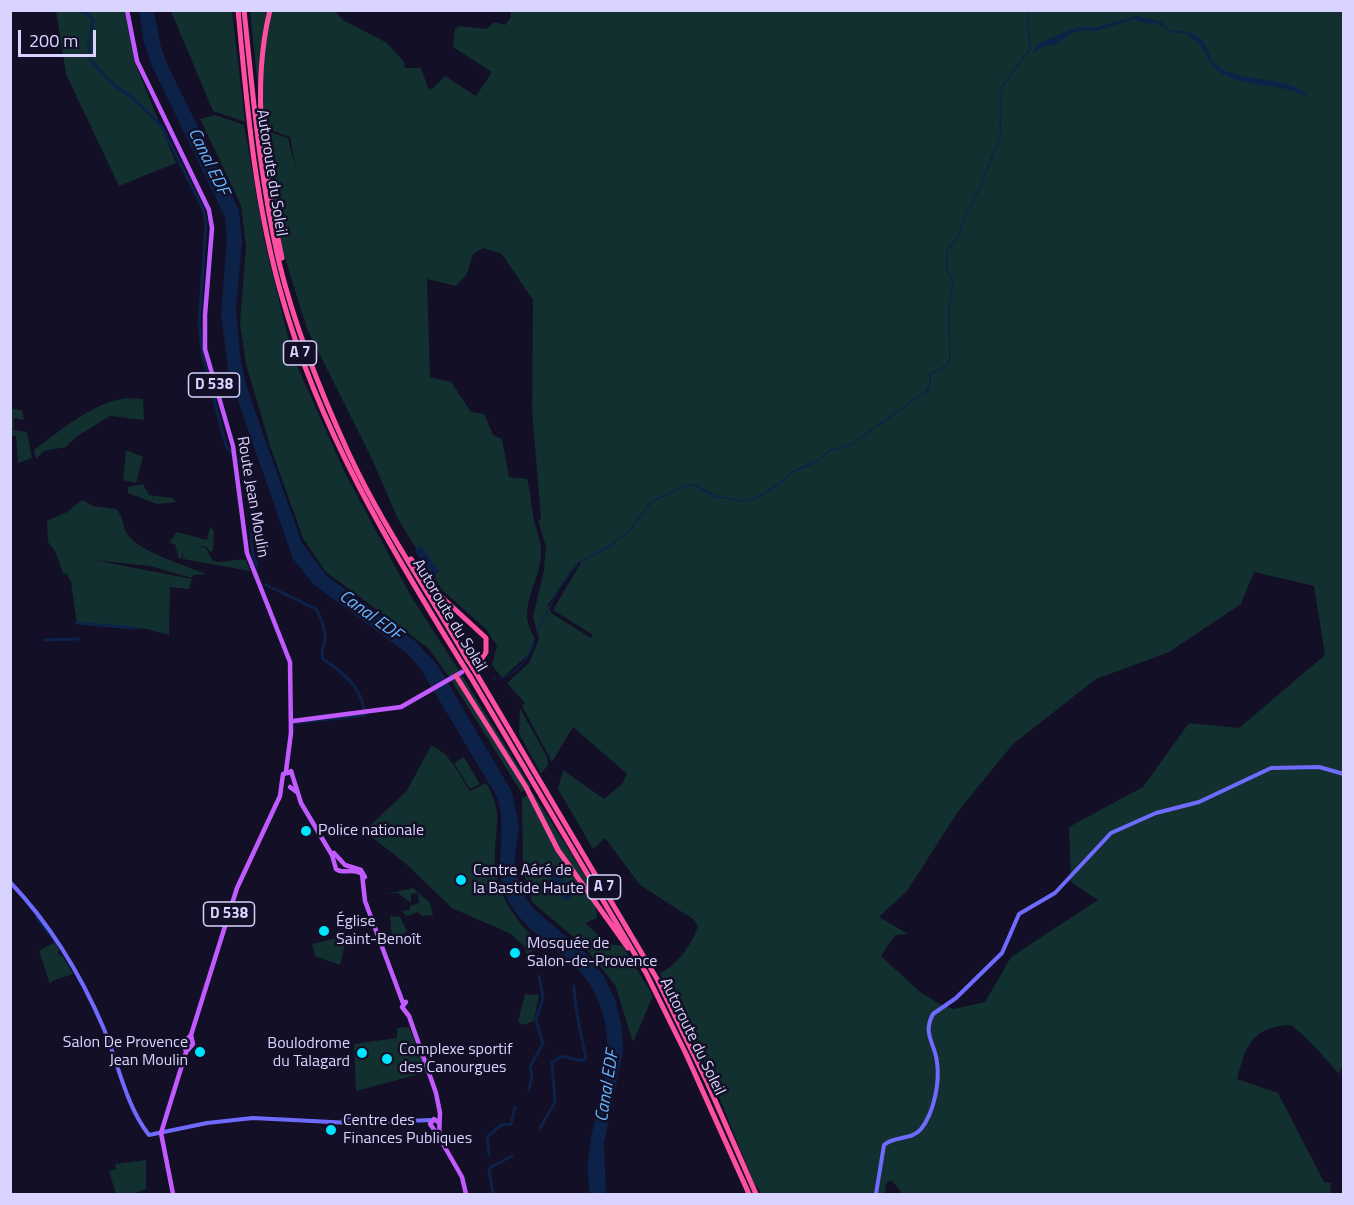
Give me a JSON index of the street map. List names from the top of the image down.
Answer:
{
  "streets": {
    "highway": ["Autoroute du Soleil", "A 7"],
    "main road": ["D 538", "Route Jean Moulin"]
  },
  "crossings": [
    ["D 538", "Route Jean Moulin"]
  ],
  "water": ["Canal EDF"],
  "places": [
    "Police nationale",
    "Centre Aéré de la Bastide Haute",
    "Église Saint-Benoît",
    "Mosquée de Salon-de-Provence",
    "Salon De Provence Jean Moulin",
    "Boulodrome du Talagard",
    "Complexe sportif des Canourgues",
    "Centre des Finances Publiques"
  ],
  "scale_bar": "200 m"
}
